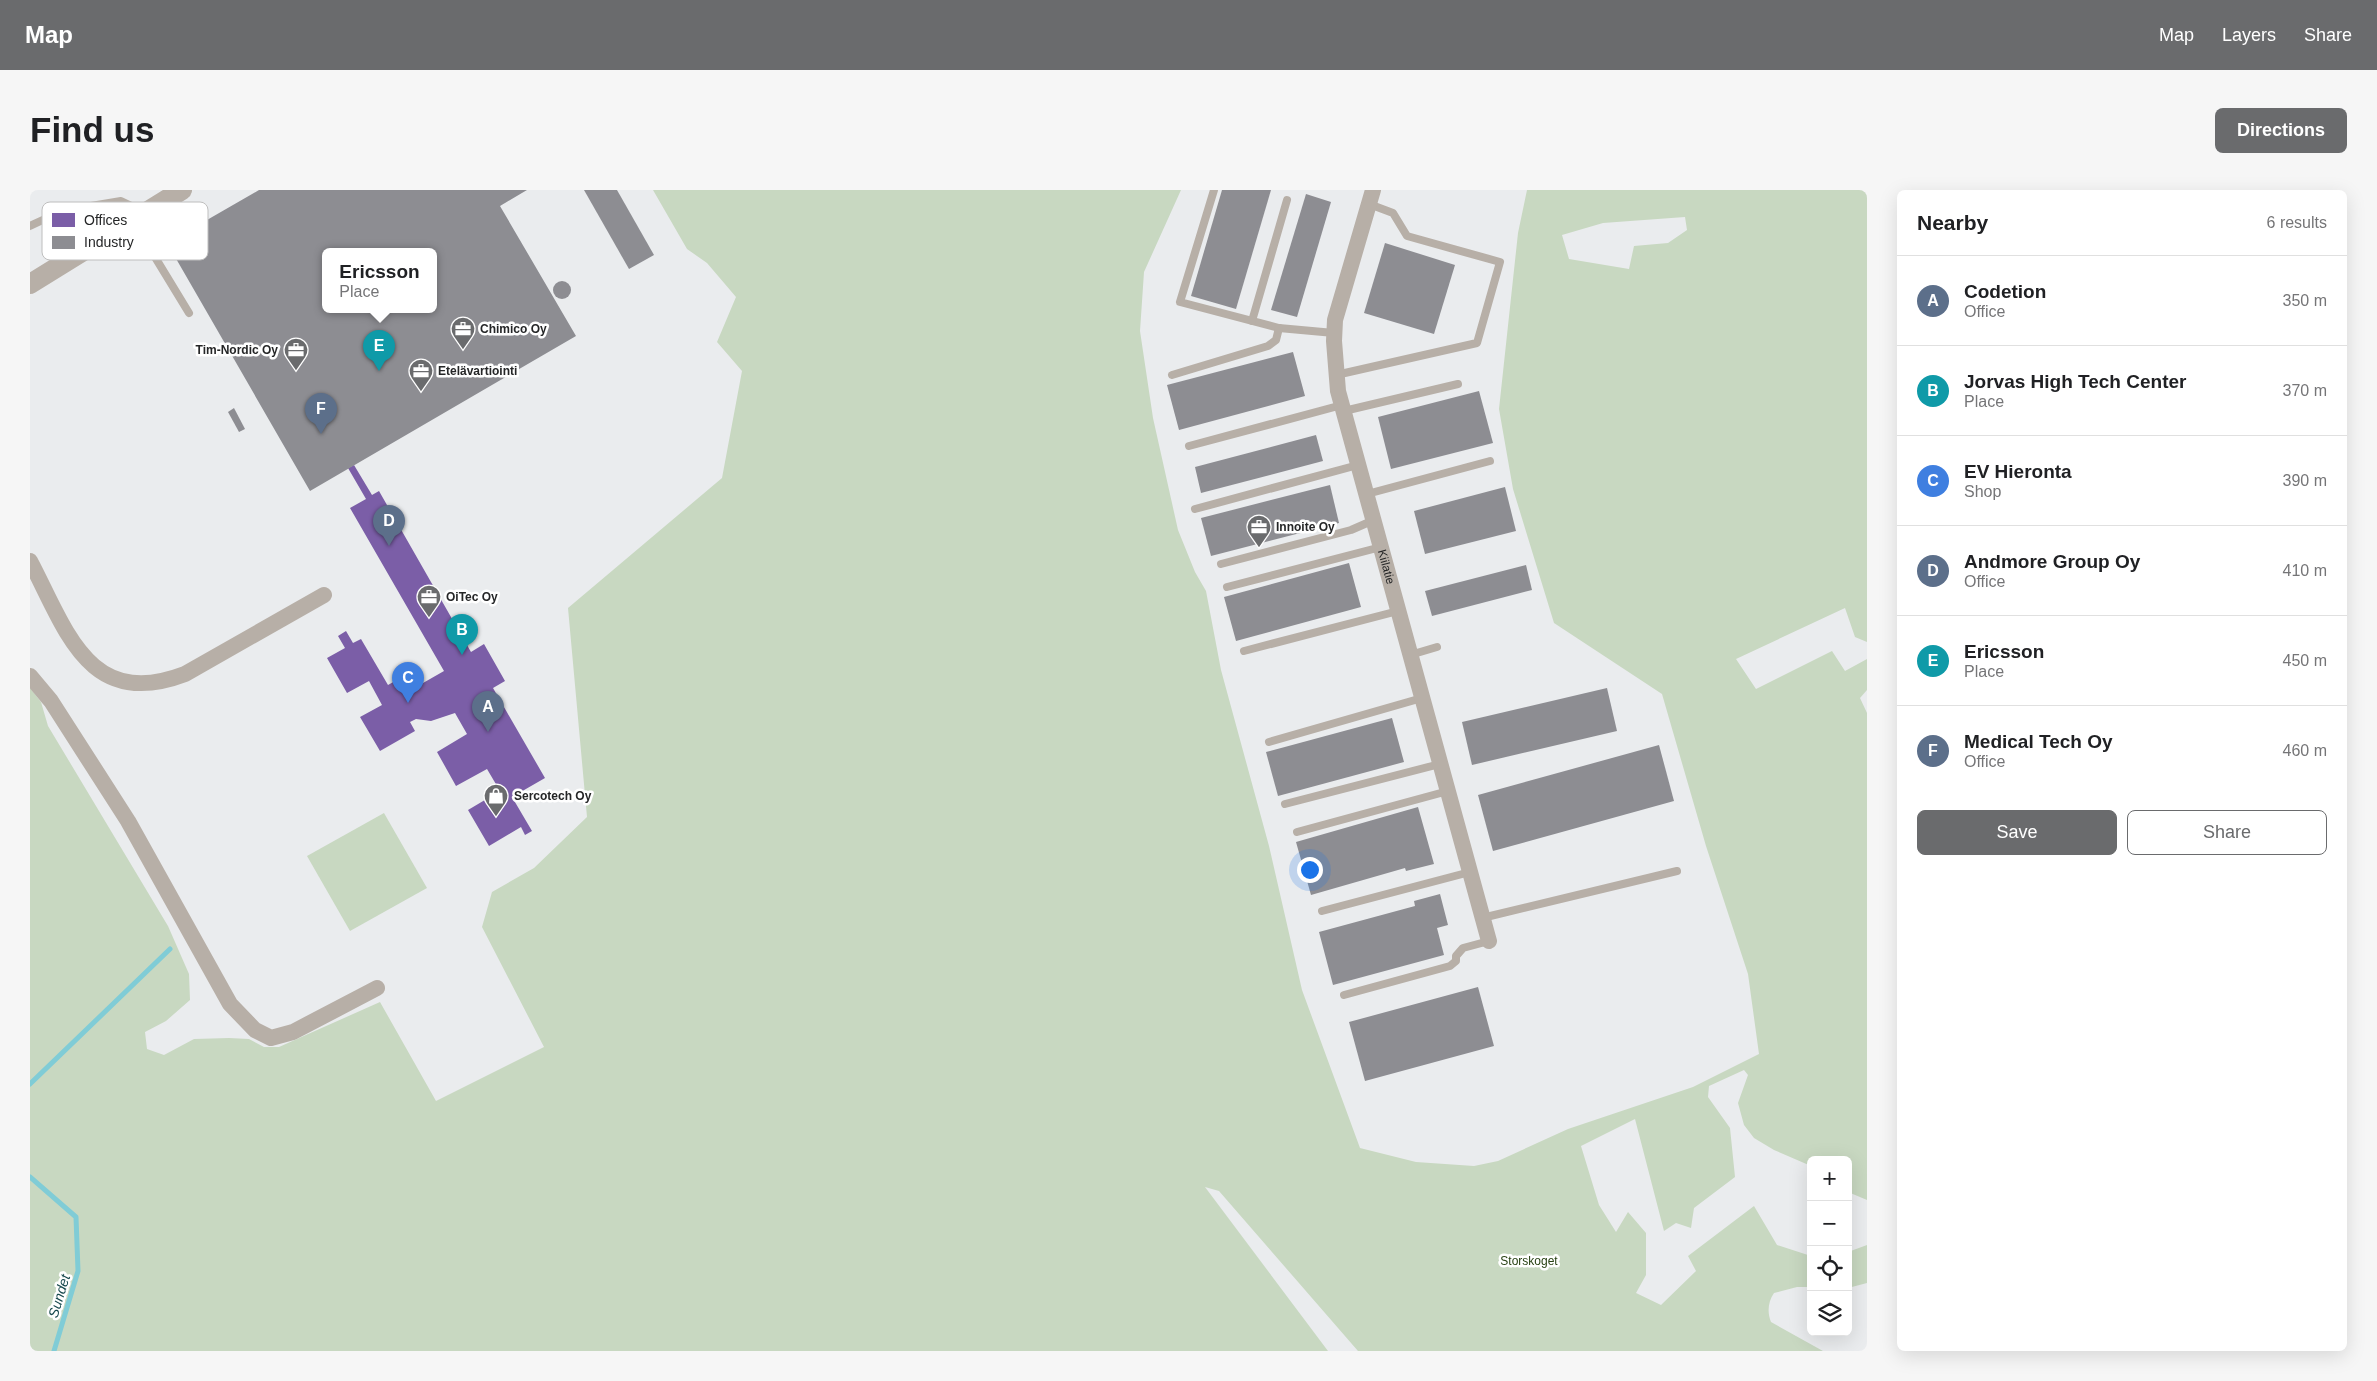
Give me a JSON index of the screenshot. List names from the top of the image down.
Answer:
{
  "streets": {
    "street": ["Kiilatie"]
  },
  "water": ["Sundet"],
  "parks": ["Storskoget"],
  "places": {
    "office": [
      "Chimico Oy",
      "Tim-Nordic Oy",
      "Etelävartiointi",
      "Innoite Oy",
      "OiTec Oy"
    ],
    "shop": ["Sercotech Oy"]
  },
  "legend": ["Offices", "Industry"],
  "page": {
    "header": "Map",
    "nav": ["Map", "Layers", "Share"],
    "buttons": [
      "Directions",
      ["Save", "Share"]
    ],
    "title": "Find us",
    "heading": ["Nearby", "6 results"],
    "popup": ["Ericsson", "Place"],
    "list": [
      {
        "mark": "A",
        "name": "Codetion",
        "note": "Office",
        "value": "350 m"
      },
      {
        "mark": "B",
        "name": "Jorvas High Tech Center",
        "note": "Place",
        "value": "370 m"
      },
      {
        "mark": "C",
        "name": "EV Hieronta",
        "note": "Shop",
        "value": "390 m"
      },
      {
        "mark": "D",
        "name": "Andmore Group Oy",
        "note": "Office",
        "value": "410 m"
      },
      {
        "mark": "E",
        "name": "Ericsson",
        "note": "Place",
        "value": "450 m"
      },
      {
        "mark": "F",
        "name": "Medical Tech Oy",
        "note": "Office",
        "value": "460 m"
      }
    ],
    "pins": [
      "E",
      "F",
      "D",
      "B",
      "C",
      "A"
    ],
    "map_buttons": ["+", "−"]
  }
}
